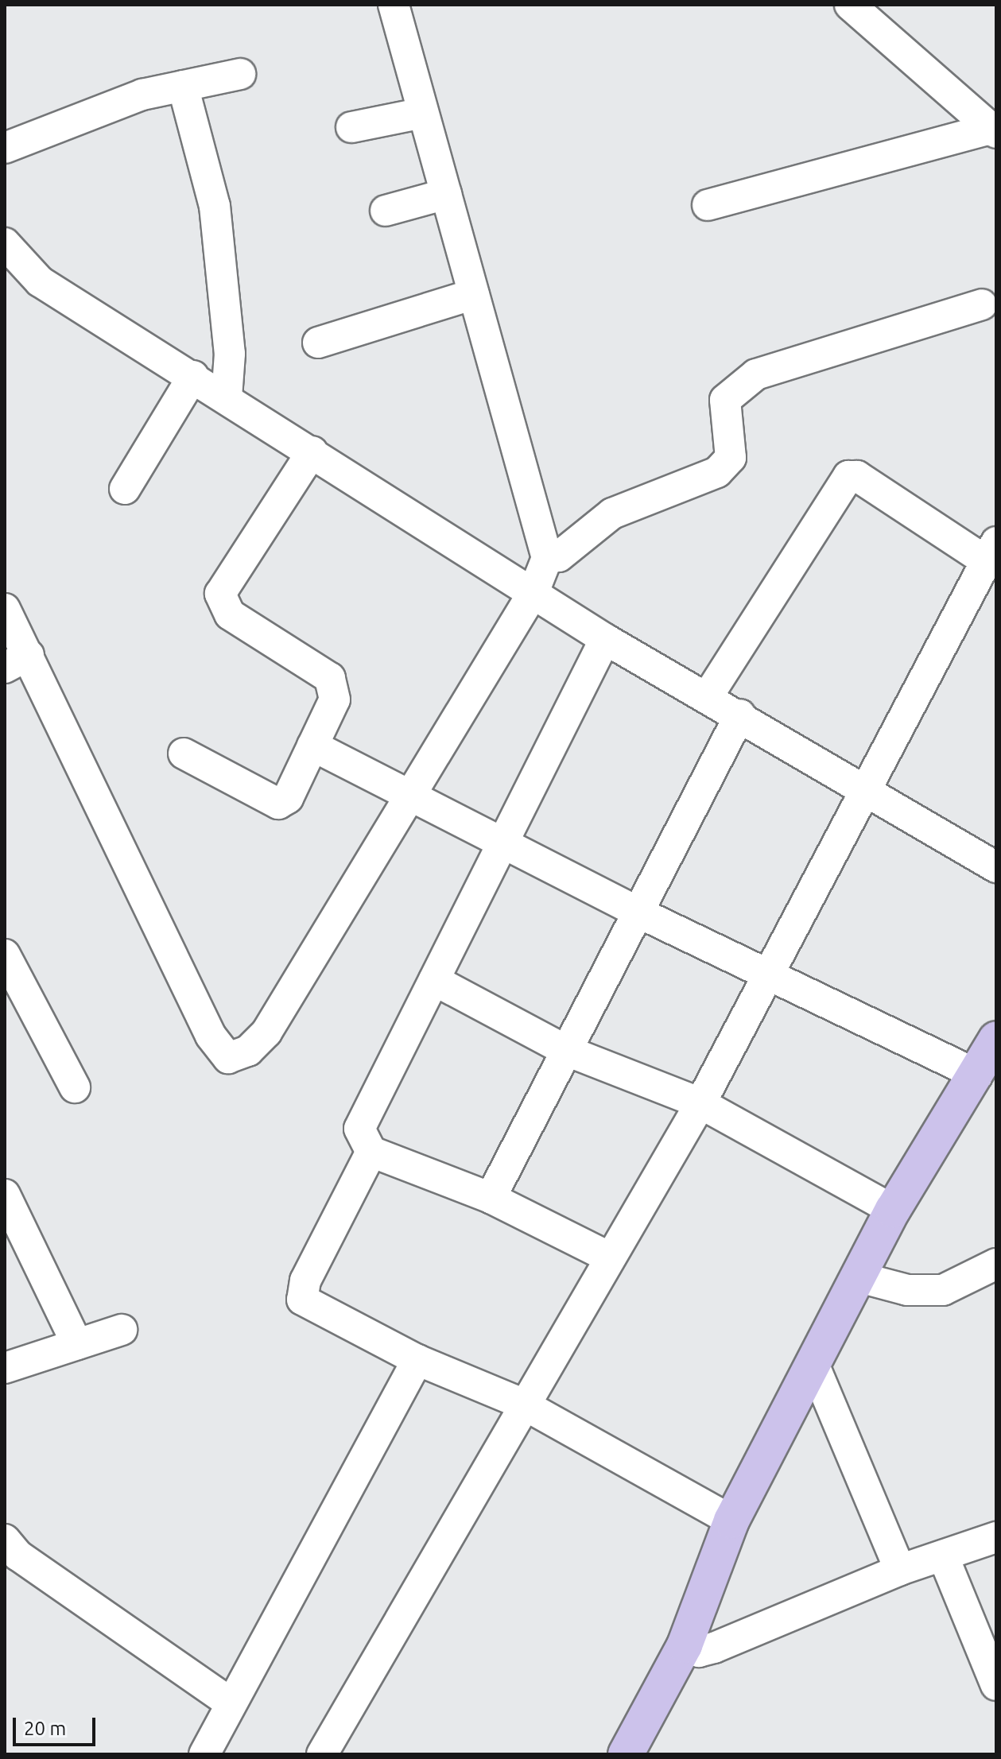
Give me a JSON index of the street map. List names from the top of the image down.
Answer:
{
  "scale_bar": "20 m"
}
